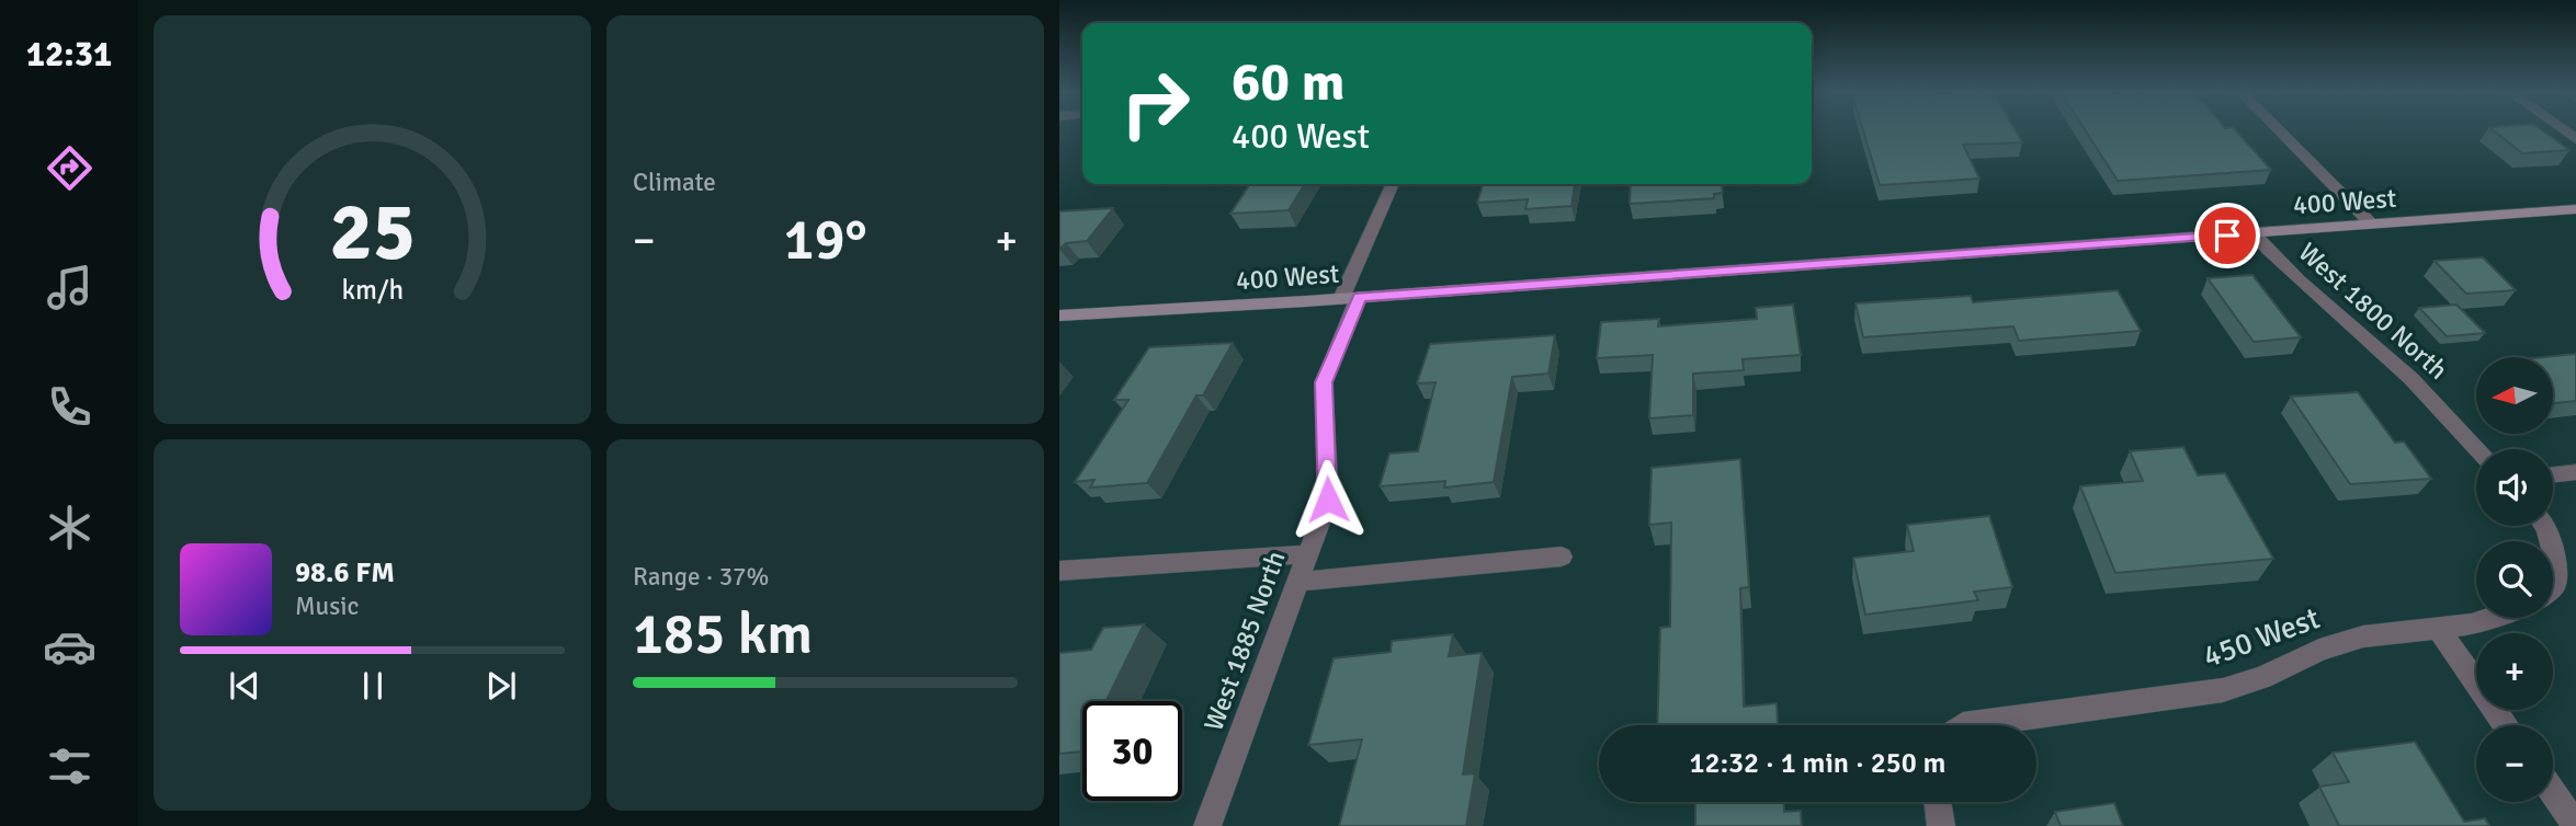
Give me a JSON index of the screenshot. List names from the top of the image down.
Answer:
{
  "streets": {
    "street": [
      "400 West",
      "West 1800 North",
      "450 West",
      "West 1885 North"
    ]
  },
  "crossings": [
    ["400 West", "West 1800 North"],
    ["400 West", "West 1885 North"]
  ],
  "north": "left",
  "page": {
    "tabs": "12:31",
    "tile": [
      "Climate",
      ["Range · 37%", "185 km"]
    ],
    "turn": ["60 m", "400 West"],
    "heat": ["−", "19°", "+"],
    "map_buttons": ["+", "−"],
    "song": ["98.6 FM", "Music"],
    "limit": "30",
    "trip": "12:32 · 1 min · 250 m",
    "gauge": ["25", "km/h"]
  }
}
